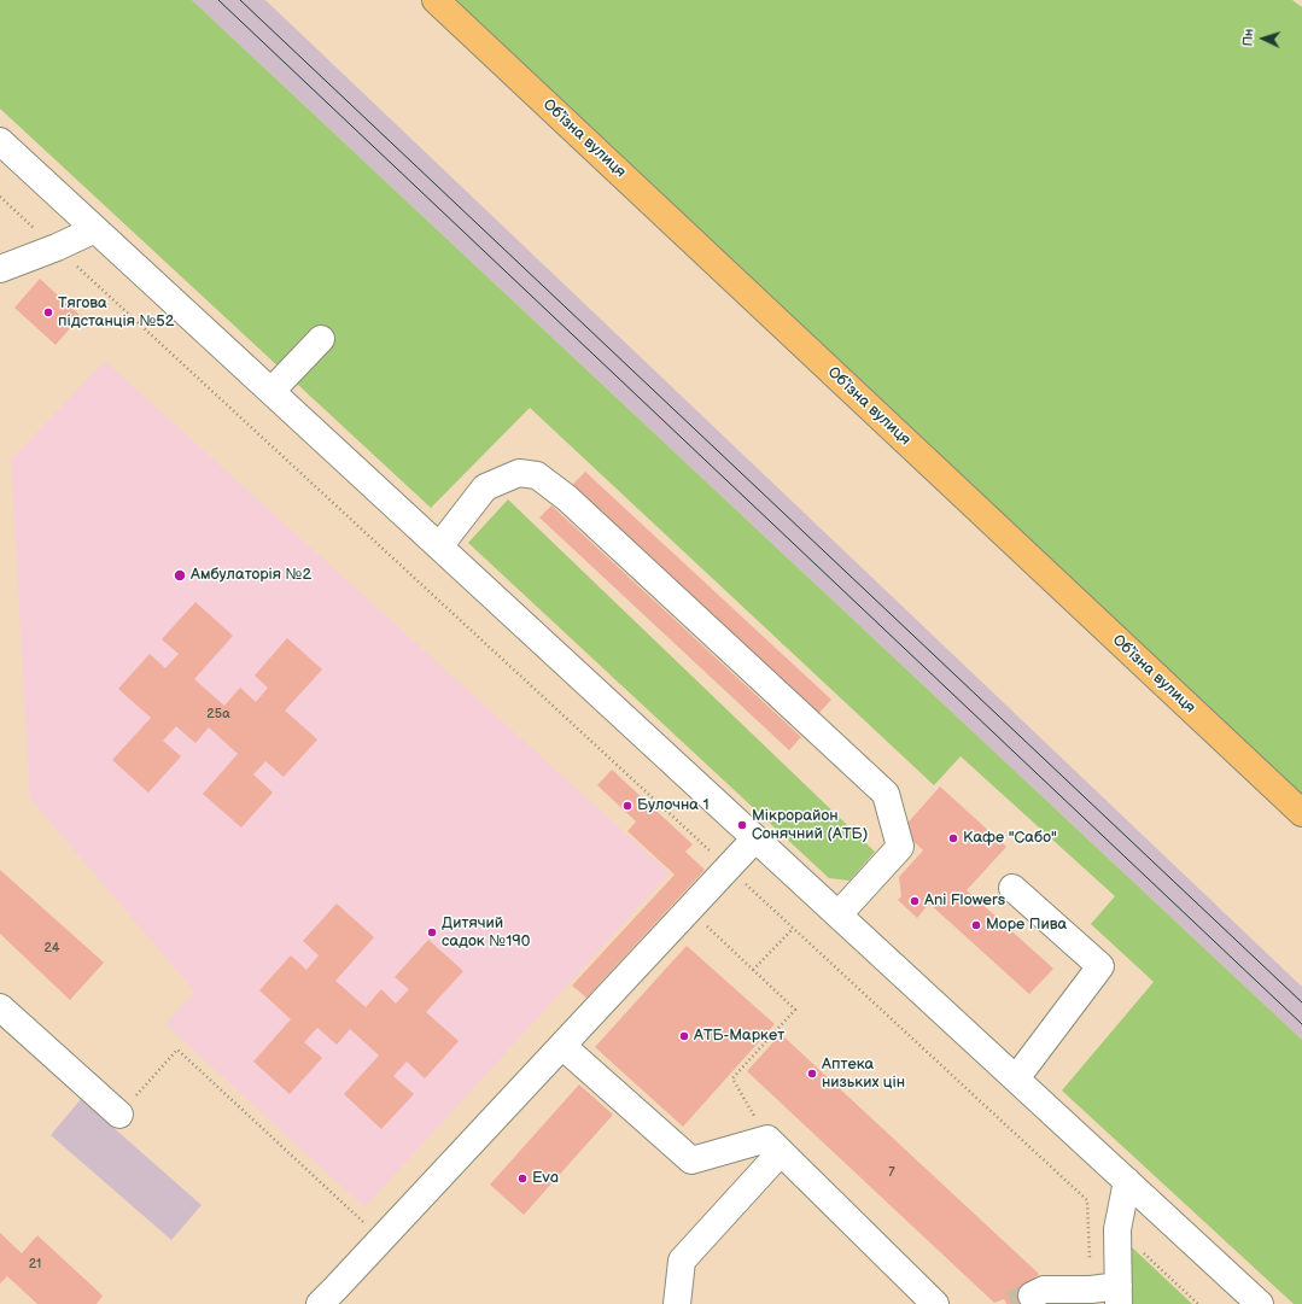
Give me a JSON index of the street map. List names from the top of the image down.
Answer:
{
  "streets": {
    "main road": ["Обʼїзна вулиця"]
  },
  "places": [
    "Тягова підстанція №52",
    "Амбулаторія №2",
    "Булочна 1",
    "Мікрорайон Сонячний (АТБ)",
    "Кафе \"Сабо\"",
    "Ani Flowers",
    "Море Пива",
    "Дитячий садок №190",
    "АТБ-Маркет",
    "Аптека низьких цін",
    "Eva"
  ],
  "house_numbers": [
    "25а",
    "24",
    "7",
    "21"
  ],
  "north": "left"
}
